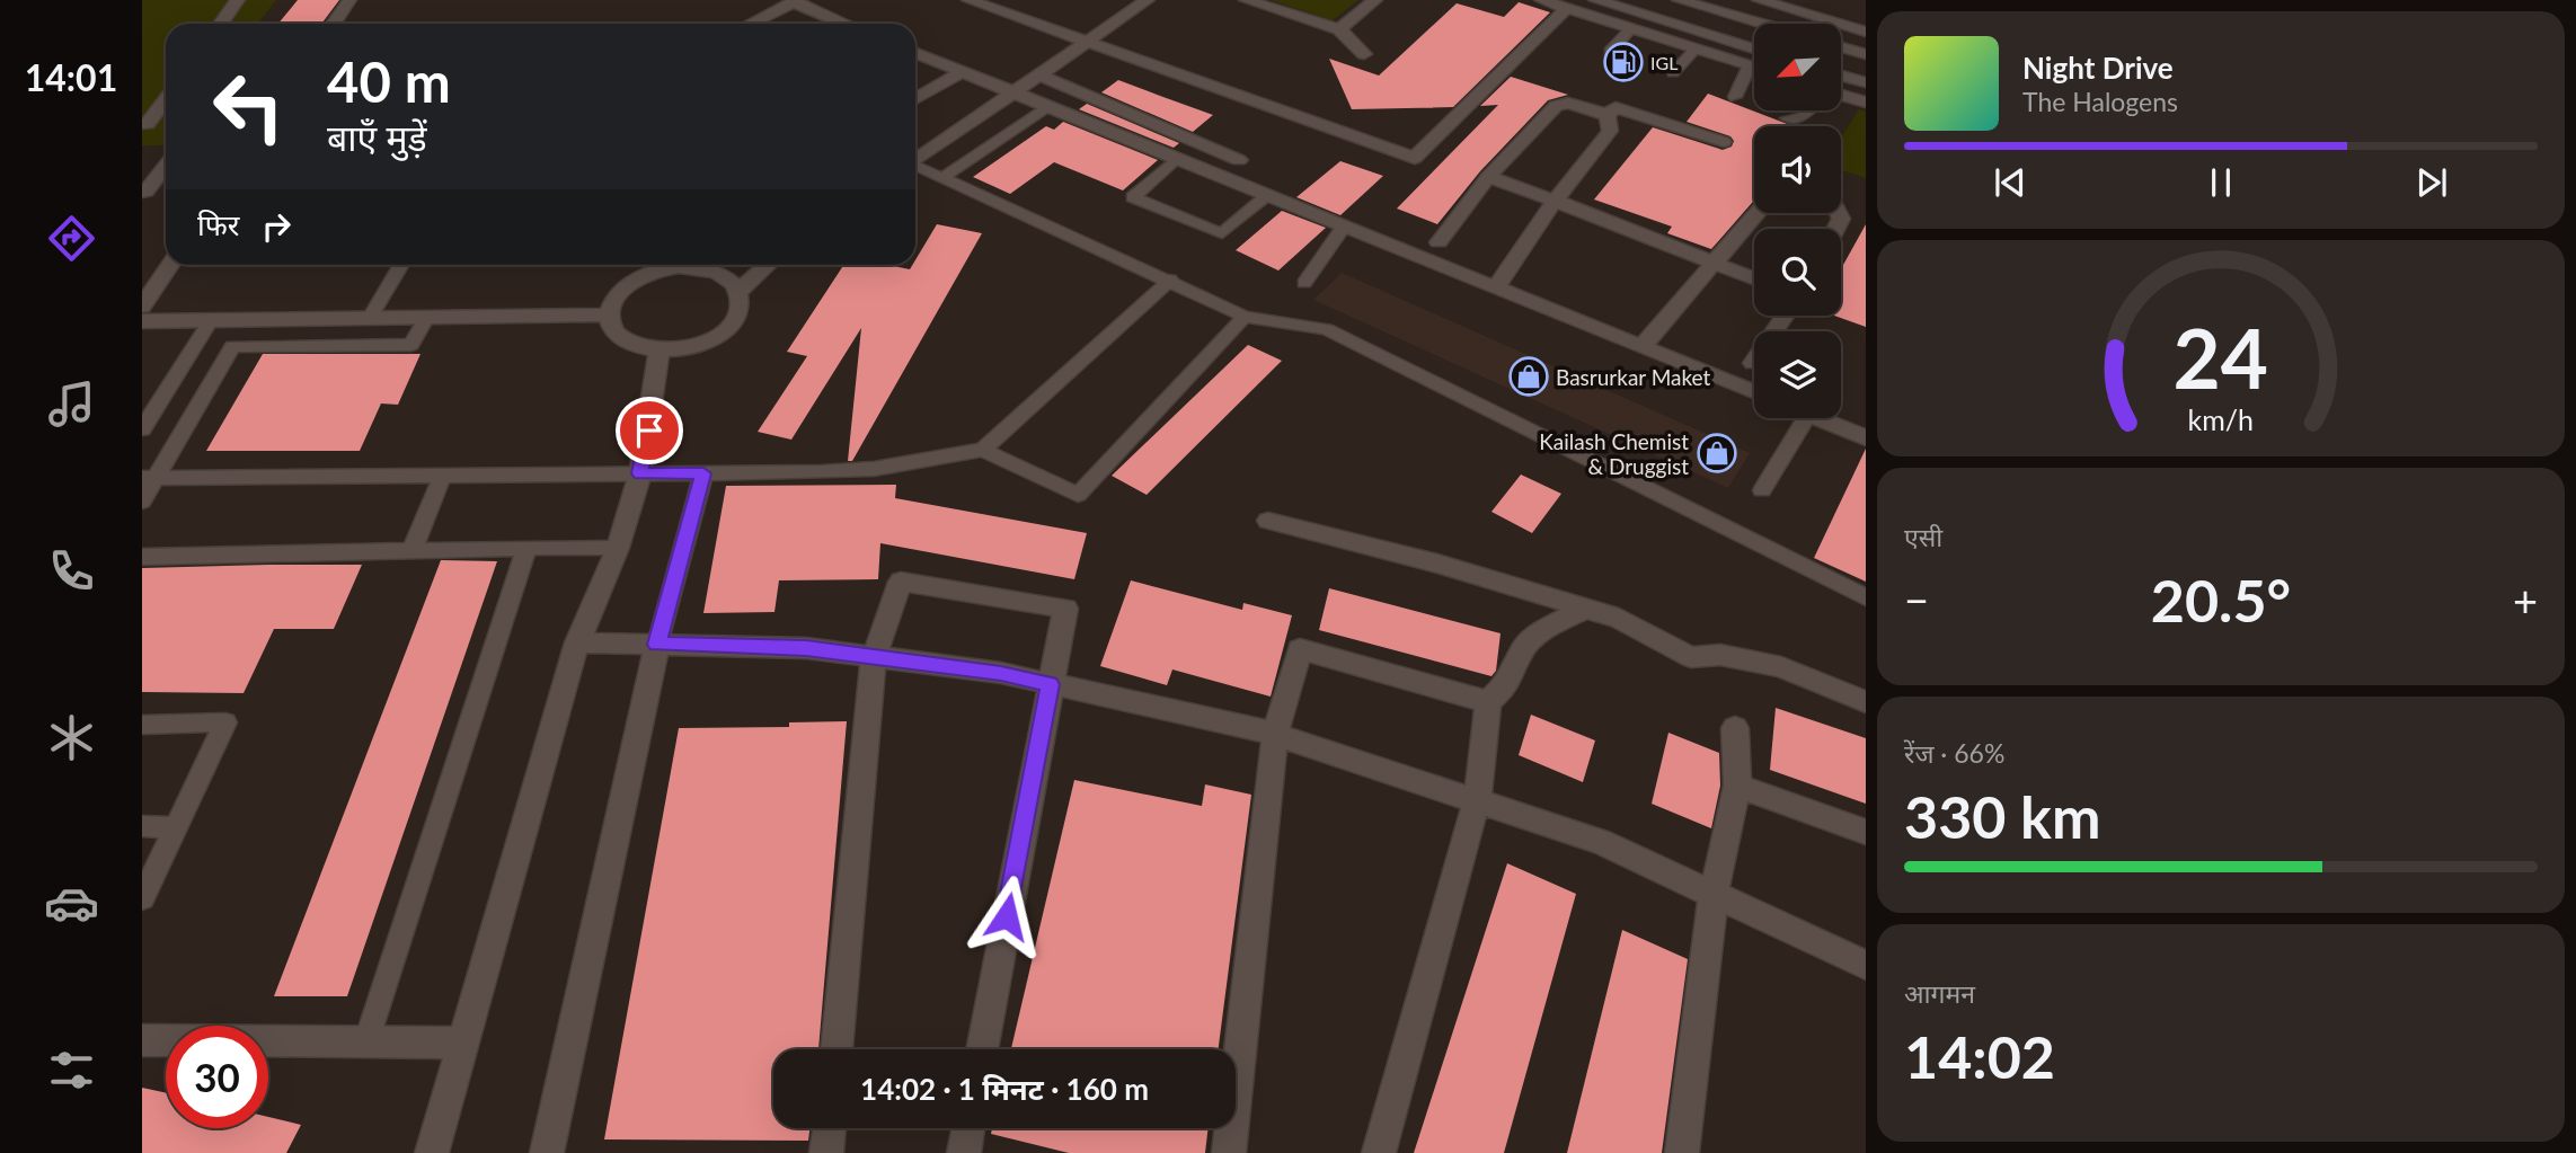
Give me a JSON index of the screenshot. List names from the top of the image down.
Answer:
{
  "places": {
    "fuel station": ["IGL"],
    "shop": ["Basrurkar Maket", "Kailash Chemist & Druggist"]
  },
  "north": "bottom left",
  "page": {
    "tabs": "14:01",
    "turn": ["40 m", "बाएँ मुड़ें"],
    "song": ["Night Drive", "The Halogens"],
    "then": "फिर",
    "tile": [
      "एसी",
      ["रेंज · 66%", "330 km"],
      ["आगमन", "14:02"]
    ],
    "heat": ["−", "20.5°", "+"],
    "limit": "30",
    "trip": "14:02 · 1 मिनट · 160 m",
    "gauge": ["24", "km/h"]
  }
}
